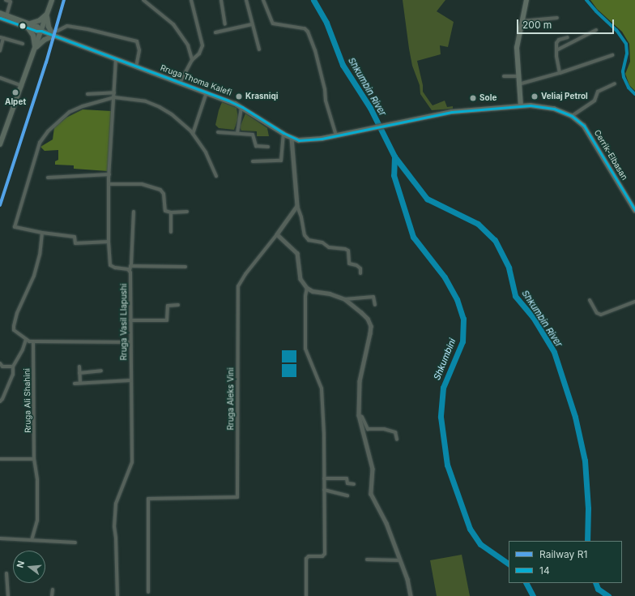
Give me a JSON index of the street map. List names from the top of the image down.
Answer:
{
  "streets": {
    "main road": ["Rruga Thoma Kalefi", "Cerrik-Elbasan"],
    "street": ["Rruga Vasil Llapushi", "Rruga Aleks Vini", "Rruga Ali Shahini"]
  },
  "crossings": [
    ["Rruga Thoma Kalefi", "Cerrik-Elbasan"]
  ],
  "water": ["Shkumbin River", "Shkumbini"],
  "places": [
    "Alpet",
    "Krasniqi",
    "Veliaj Petrol",
    "Sole"
  ],
  "lines": ["rail line R1", "transit line 14"],
  "legend": ["Railway R1", "14"],
  "scale_bar": "200 m",
  "north": "left"
}
